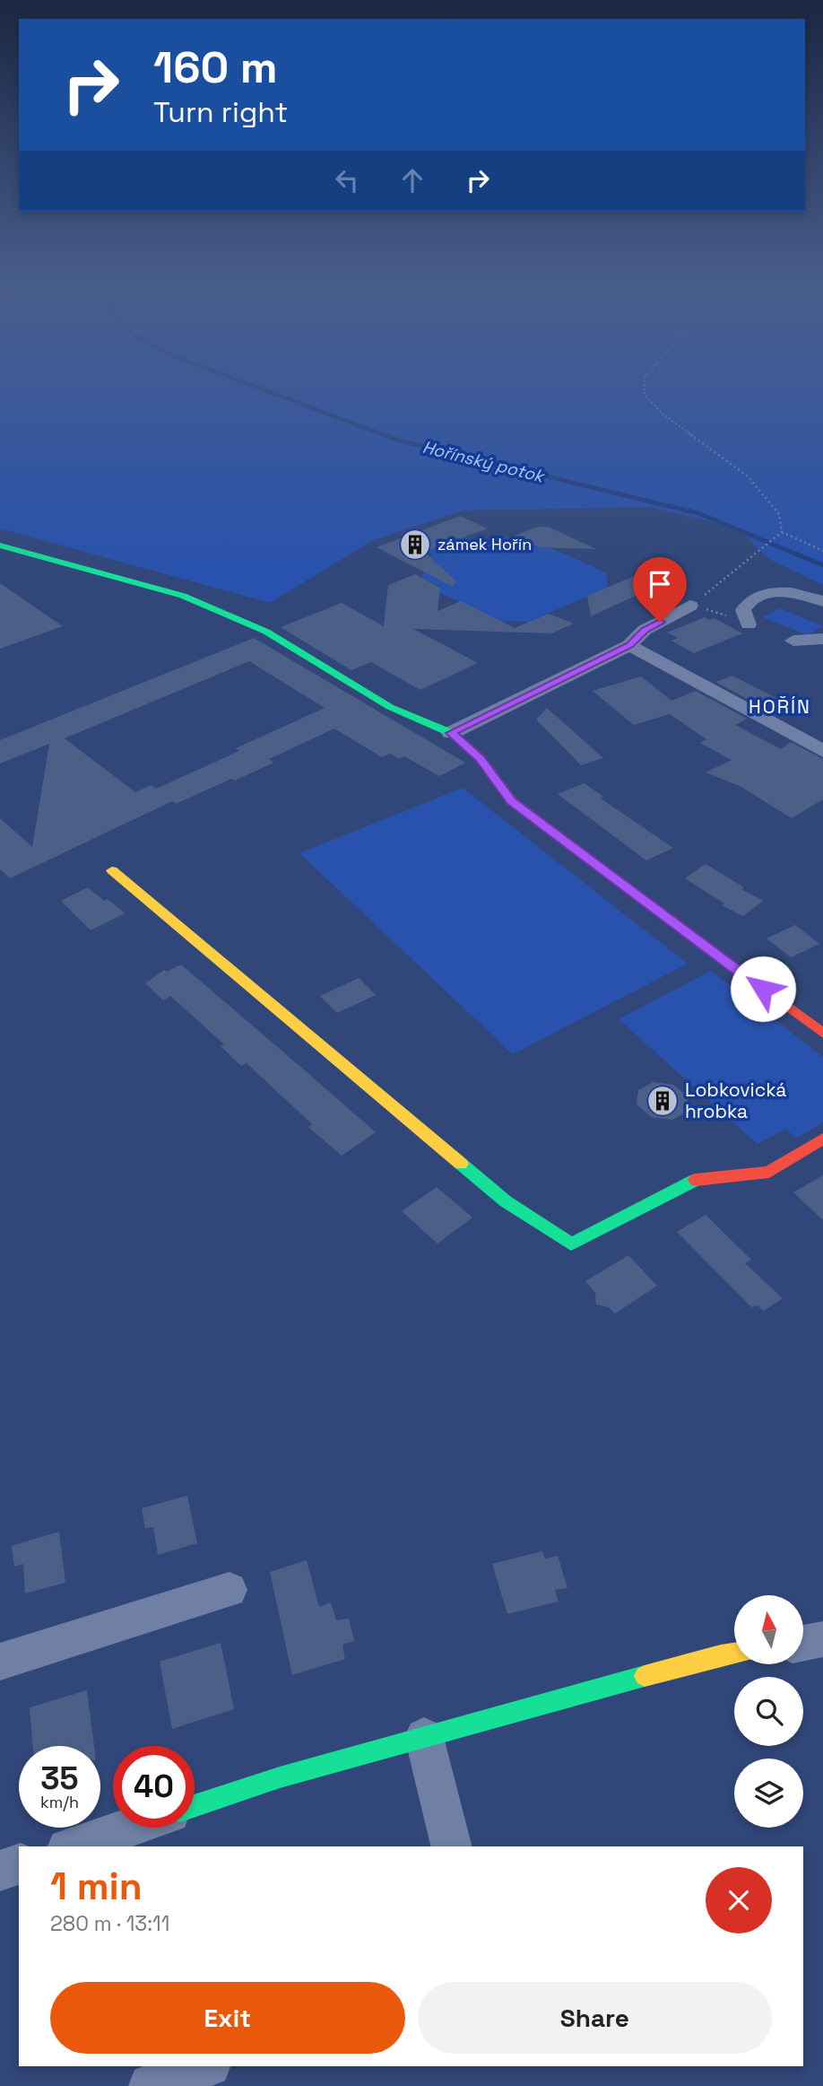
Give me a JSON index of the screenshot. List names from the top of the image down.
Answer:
{
  "districts": ["HOŘÍN"],
  "water": ["Hořínský potok"],
  "places": {
    "building": ["zámek Hořín", "Lobkovická hrobka"]
  },
  "north": "top",
  "page": {
    "turn": ["160 m", "Turn right"],
    "speed": "35 km/h",
    "limit": "40",
    "heading": ["1 min", "280 m · 13:11"],
    "buttons": ["Exit", "Share"]
  }
}
